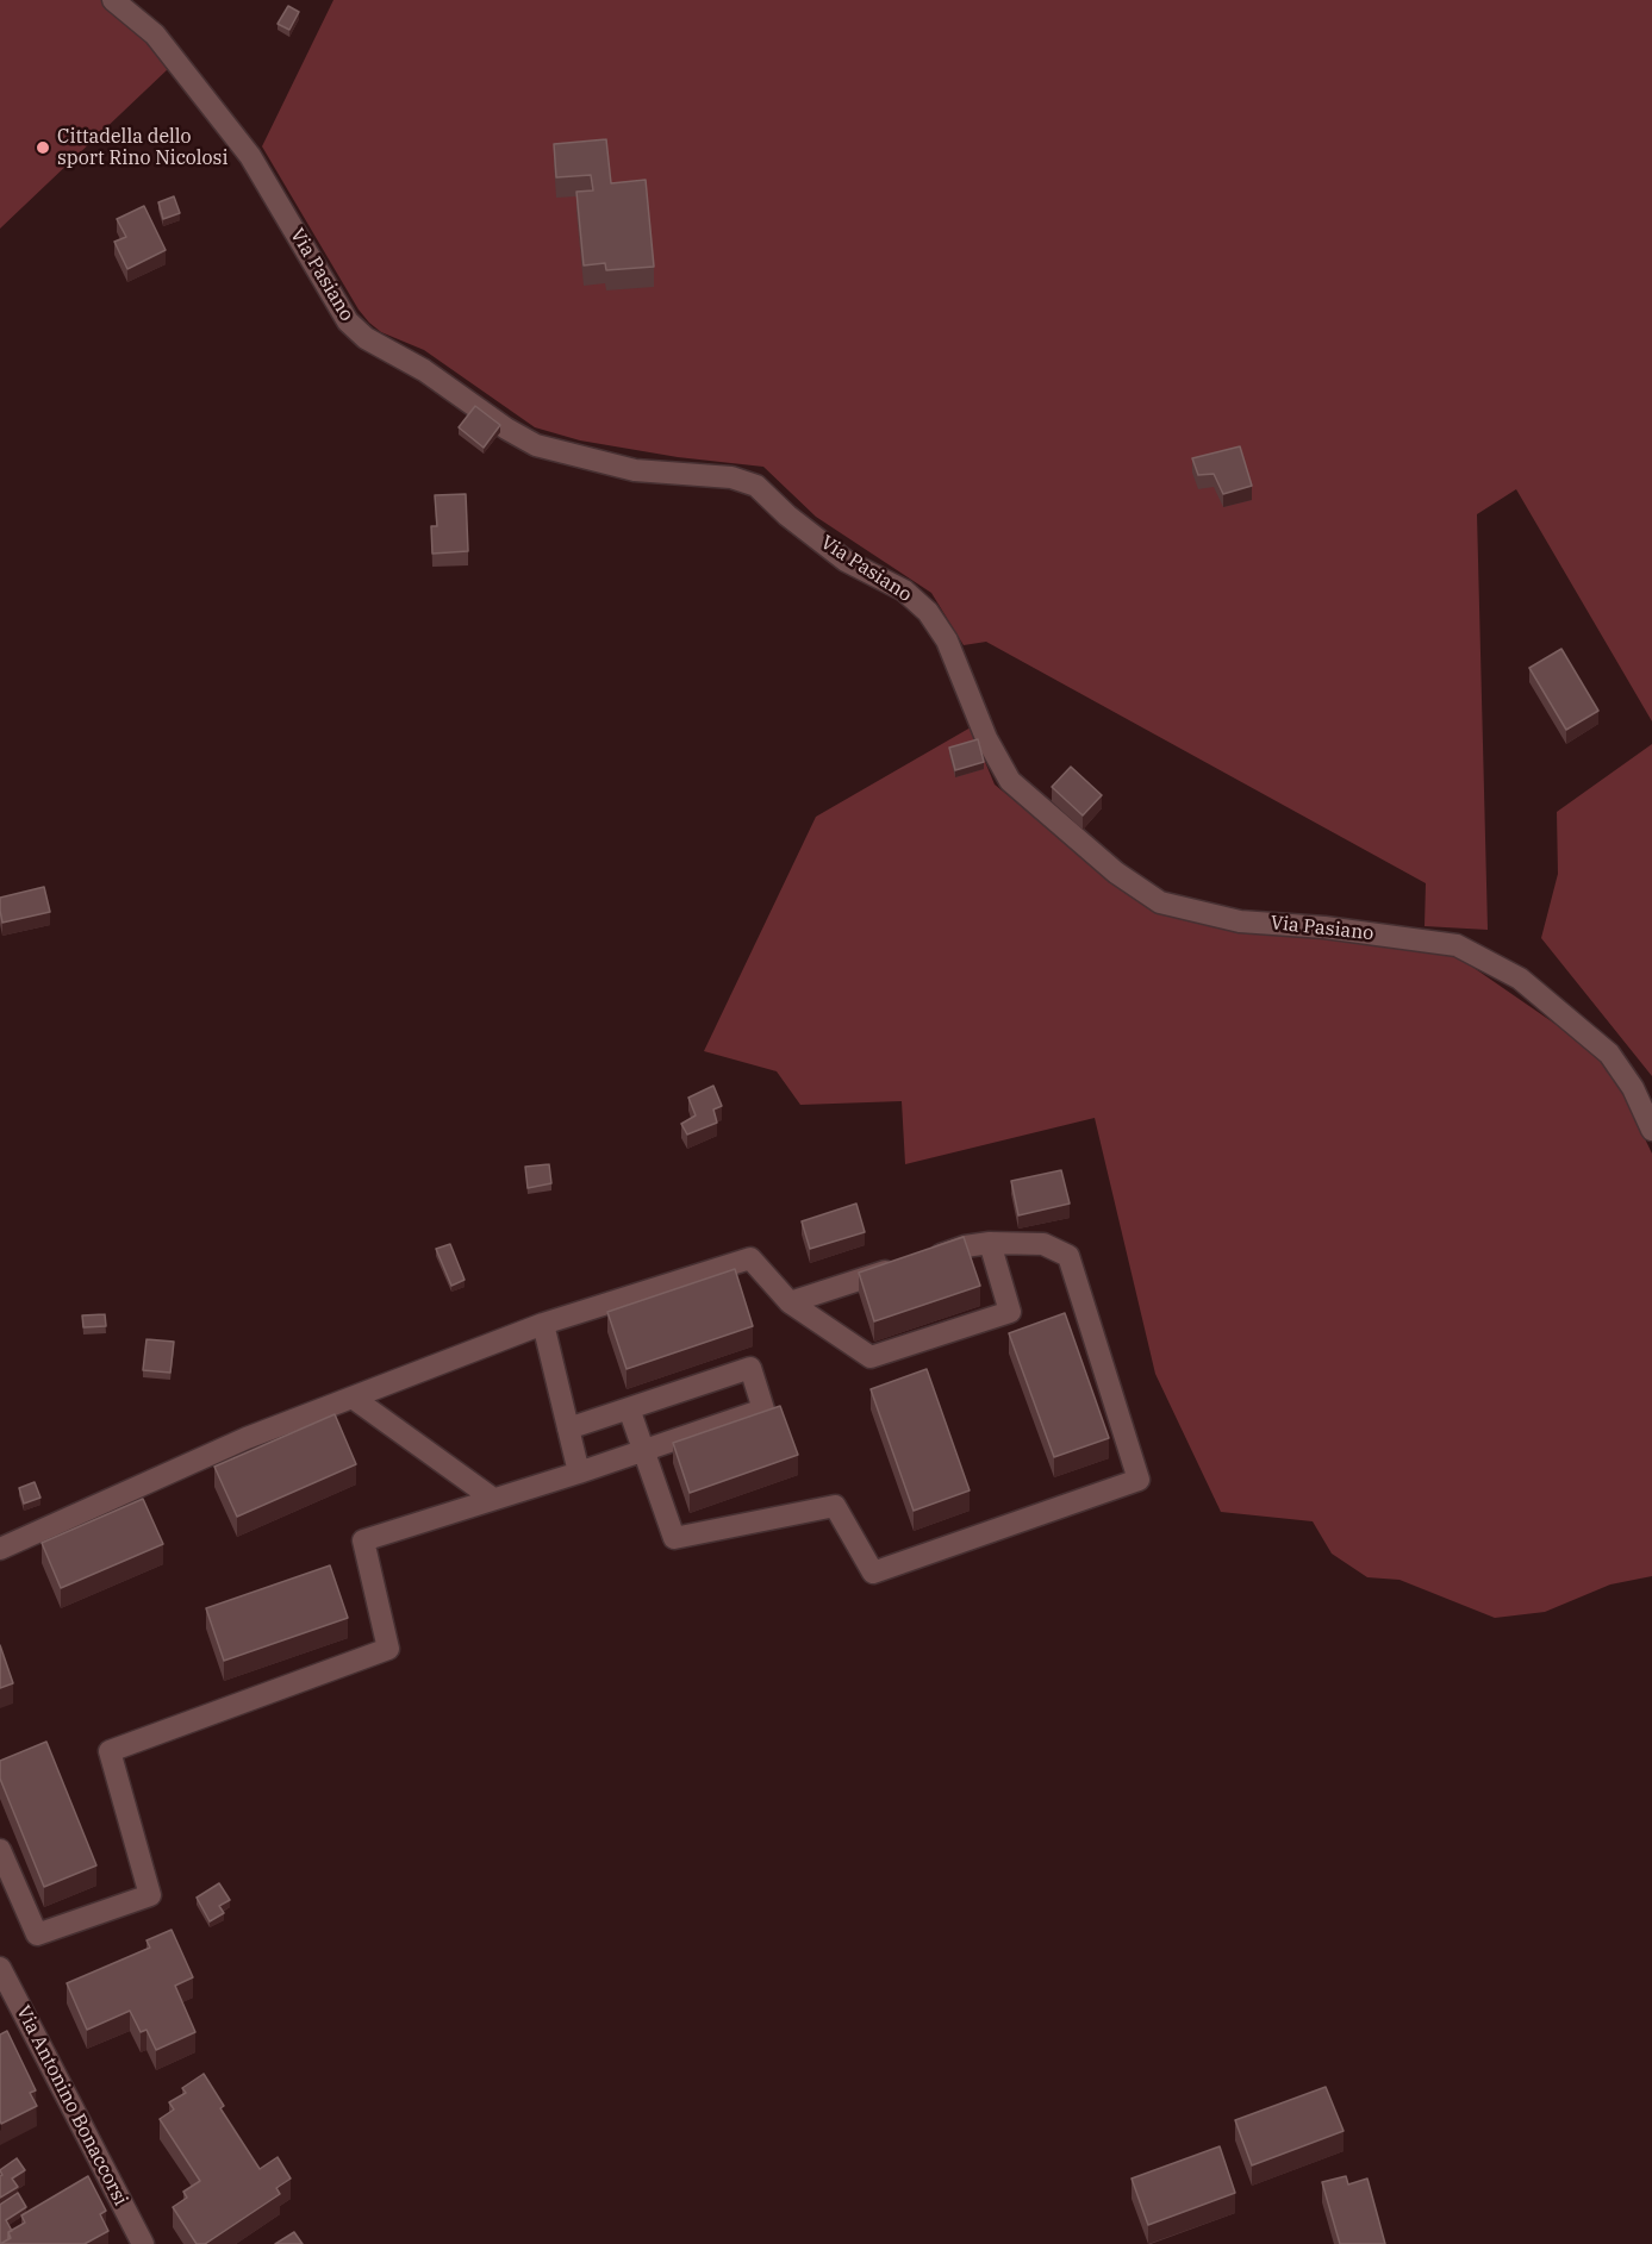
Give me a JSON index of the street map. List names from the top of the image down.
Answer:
{
  "streets": {
    "street": ["Via Pasiano", "Via Antonino Bonaccorsi"]
  },
  "places": ["Cittadella dello sport Rino Nicolosi"]
}
